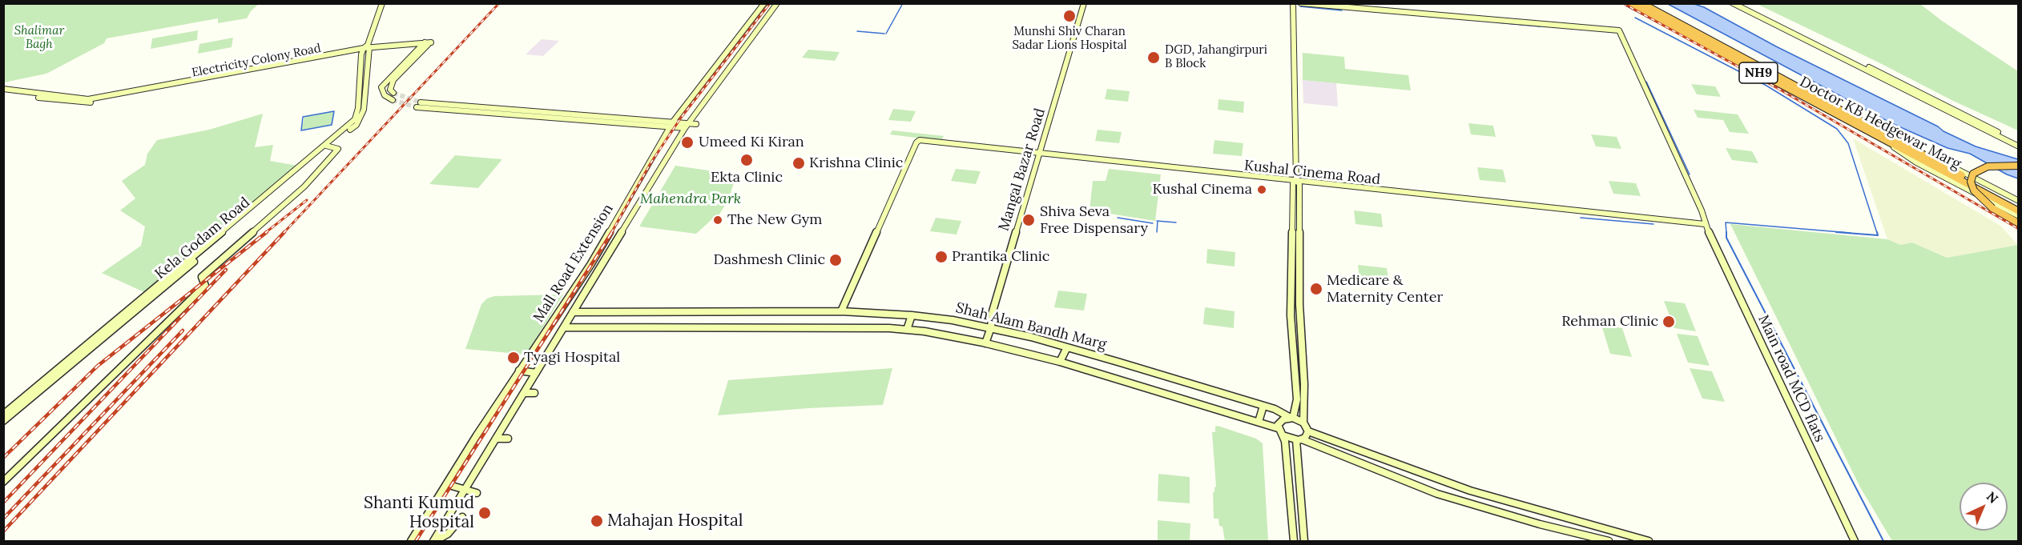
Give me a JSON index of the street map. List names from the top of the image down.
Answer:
{
  "streets": {
    "highway": ["NH9", "Doctor KB Hedgewar Marg"],
    "street": [
      "Electricity Colony Road",
      "Mangal Bazar Road",
      "Kushal Cinema Road",
      "Kela Godam Road",
      "Mall Road Extension",
      "Shah Alam Bandh Marg",
      "Main road MCD flats"
    ]
  },
  "crossings": [
    ["Electricity Colony Road", "Kela Godam Road"],
    ["Mangal Bazar Road", "Kushal Cinema Road"],
    ["Mangal Bazar Road", "Shah Alam Bandh Marg"],
    ["Kushal Cinema Road", "Shah Alam Bandh Marg"],
    ["Kushal Cinema Road", "Main road MCD flats"]
  ],
  "parks": ["Shalimar Bagh", "Mahendra Park"],
  "places": [
    "Munshi Shiv Charan Sadar Lions Hospital",
    "DGD, Jahangirpuri B Block",
    "Umeed Ki Kiran",
    "Ekta Clinic",
    "Krishna Clinic",
    "Kushal Cinema",
    "The New Gym",
    "Shiva Seva Free Dispensary",
    "Prantika Clinic",
    "Dashmesh Clinic",
    "Medicare & Maternity Center",
    "Rehman Clinic",
    "Tyagi Hospital",
    "Shanti Kumud Hospital",
    "Mahajan Hospital"
  ],
  "north": "top right"
}
